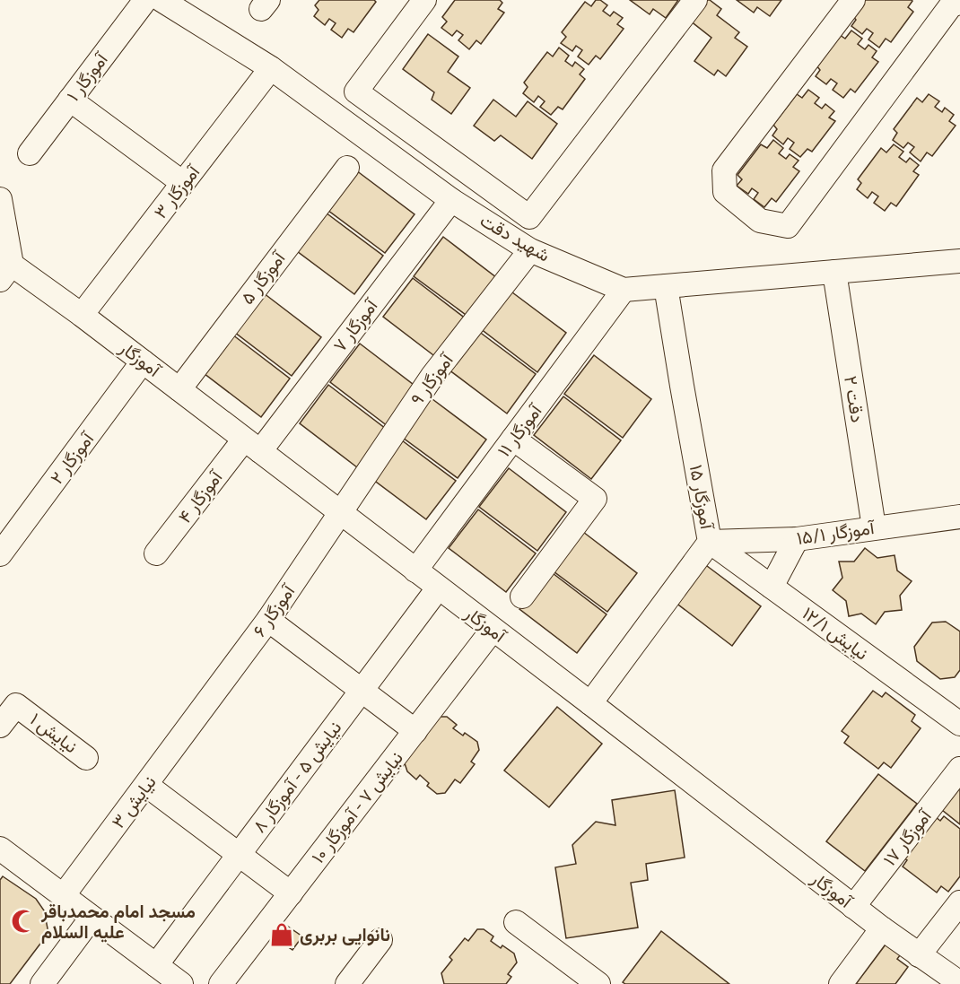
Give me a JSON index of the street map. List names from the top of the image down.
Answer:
{
  "streets": {
    "street": [
      "آموزگار ۱",
      "آموزگار ۳",
      "شهید دقت",
      "آموزگار ۵",
      "آموزگار ۷",
      "آموزگار",
      "آموزگار ۹",
      "دقت ۲",
      "آموزگار ۱۱",
      "آموزگار ۲",
      "آموزگار ۴",
      "آموزگار ۱۵",
      "آموزگار ۱۵/۱",
      "آموزگار ۶",
      "نیایش ۱۲/۱",
      "نیایش ۱",
      "نیایش ۵ - آموزگار ۸",
      "نیایش ۳",
      "نیایش ۷ - آموزگار ۱۰",
      "آموزگار ۱۷"
    ]
  },
  "crossings": [
    ["آموزگار ۳", "شهید دقت"],
    ["آموزگار ۳", "آموزگار"],
    ["شهید دقت", "آموزگار ۷"],
    ["شهید دقت", "آموزگار ۹"],
    ["شهید دقت", "دقت ۲"],
    ["شهید دقت", "آموزگار ۱۱"],
    ["شهید دقت", "آموزگار ۱۵"],
    ["آموزگار ۵", "آموزگار"],
    ["آموزگار ۷", "آموزگار"],
    ["آموزگار ۷", "آموزگار ۴"],
    ["آموزگار", "آموزگار ۹"],
    ["آموزگار", "آموزگار ۱۱"],
    ["آموزگار", "آموزگار ۲"],
    ["آموزگار", "آموزگار ۴"],
    ["آموزگار", "آموزگار ۱۵"],
    ["آموزگار", "آموزگار ۶"],
    ["آموزگار", "نیایش ۵ - آموزگار ۸"],
    ["آموزگار", "نیایش ۷ - آموزگار ۱۰"],
    ["آموزگار", "آموزگار ۱۷"],
    ["آموزگار ۹", "آموزگار ۶"],
    ["دقت ۲", "آموزگار ۱۵/۱"],
    ["آموزگار ۱۵", "آموزگار ۱۵/۱"],
    ["آموزگار ۱۵", "نیایش ۱۲/۱"],
    ["آموزگار ۱۵/۱", "نیایش ۱۲/۱"],
    ["آموزگار ۶", "نیایش ۳"]
  ],
  "places": {
    "mosque": ["مسجد امام محمدباقر علیه السلام"],
    "shop": ["نانوایی بربری"]
  }
}
